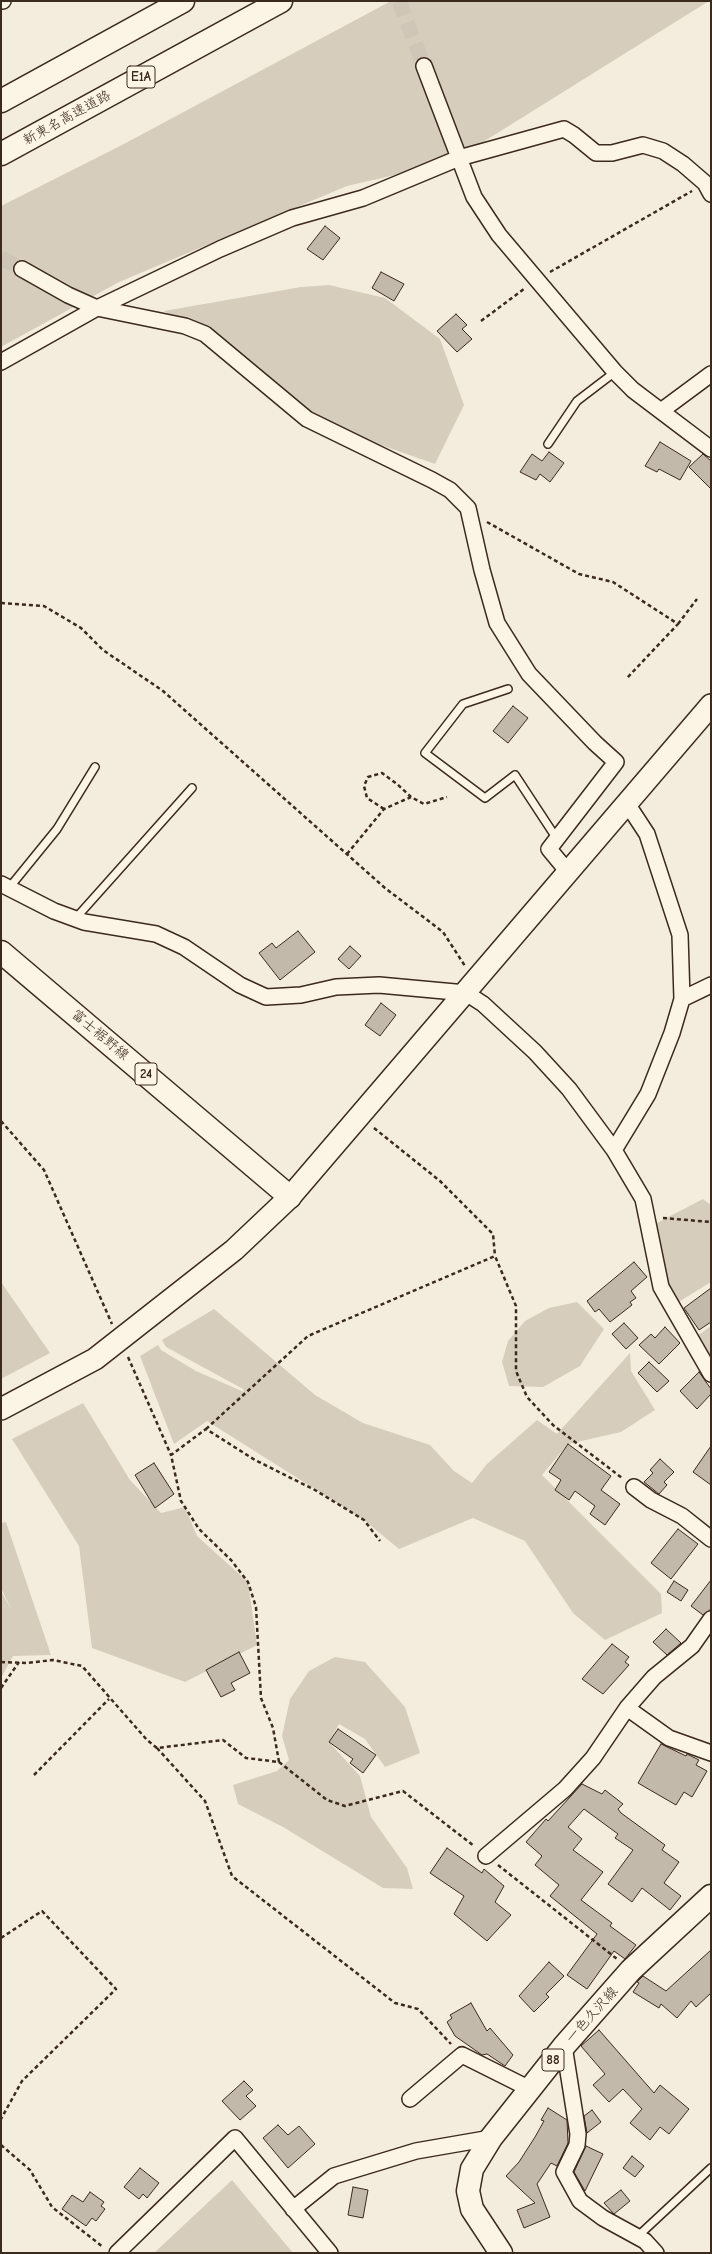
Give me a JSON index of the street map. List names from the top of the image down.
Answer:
{
  "streets": {
    "main road": [
      "E1A",
      "新東名高速道路",
      "富士裾野線",
      "24",
      "一色久沢線",
      "88"
    ]
  }
}
